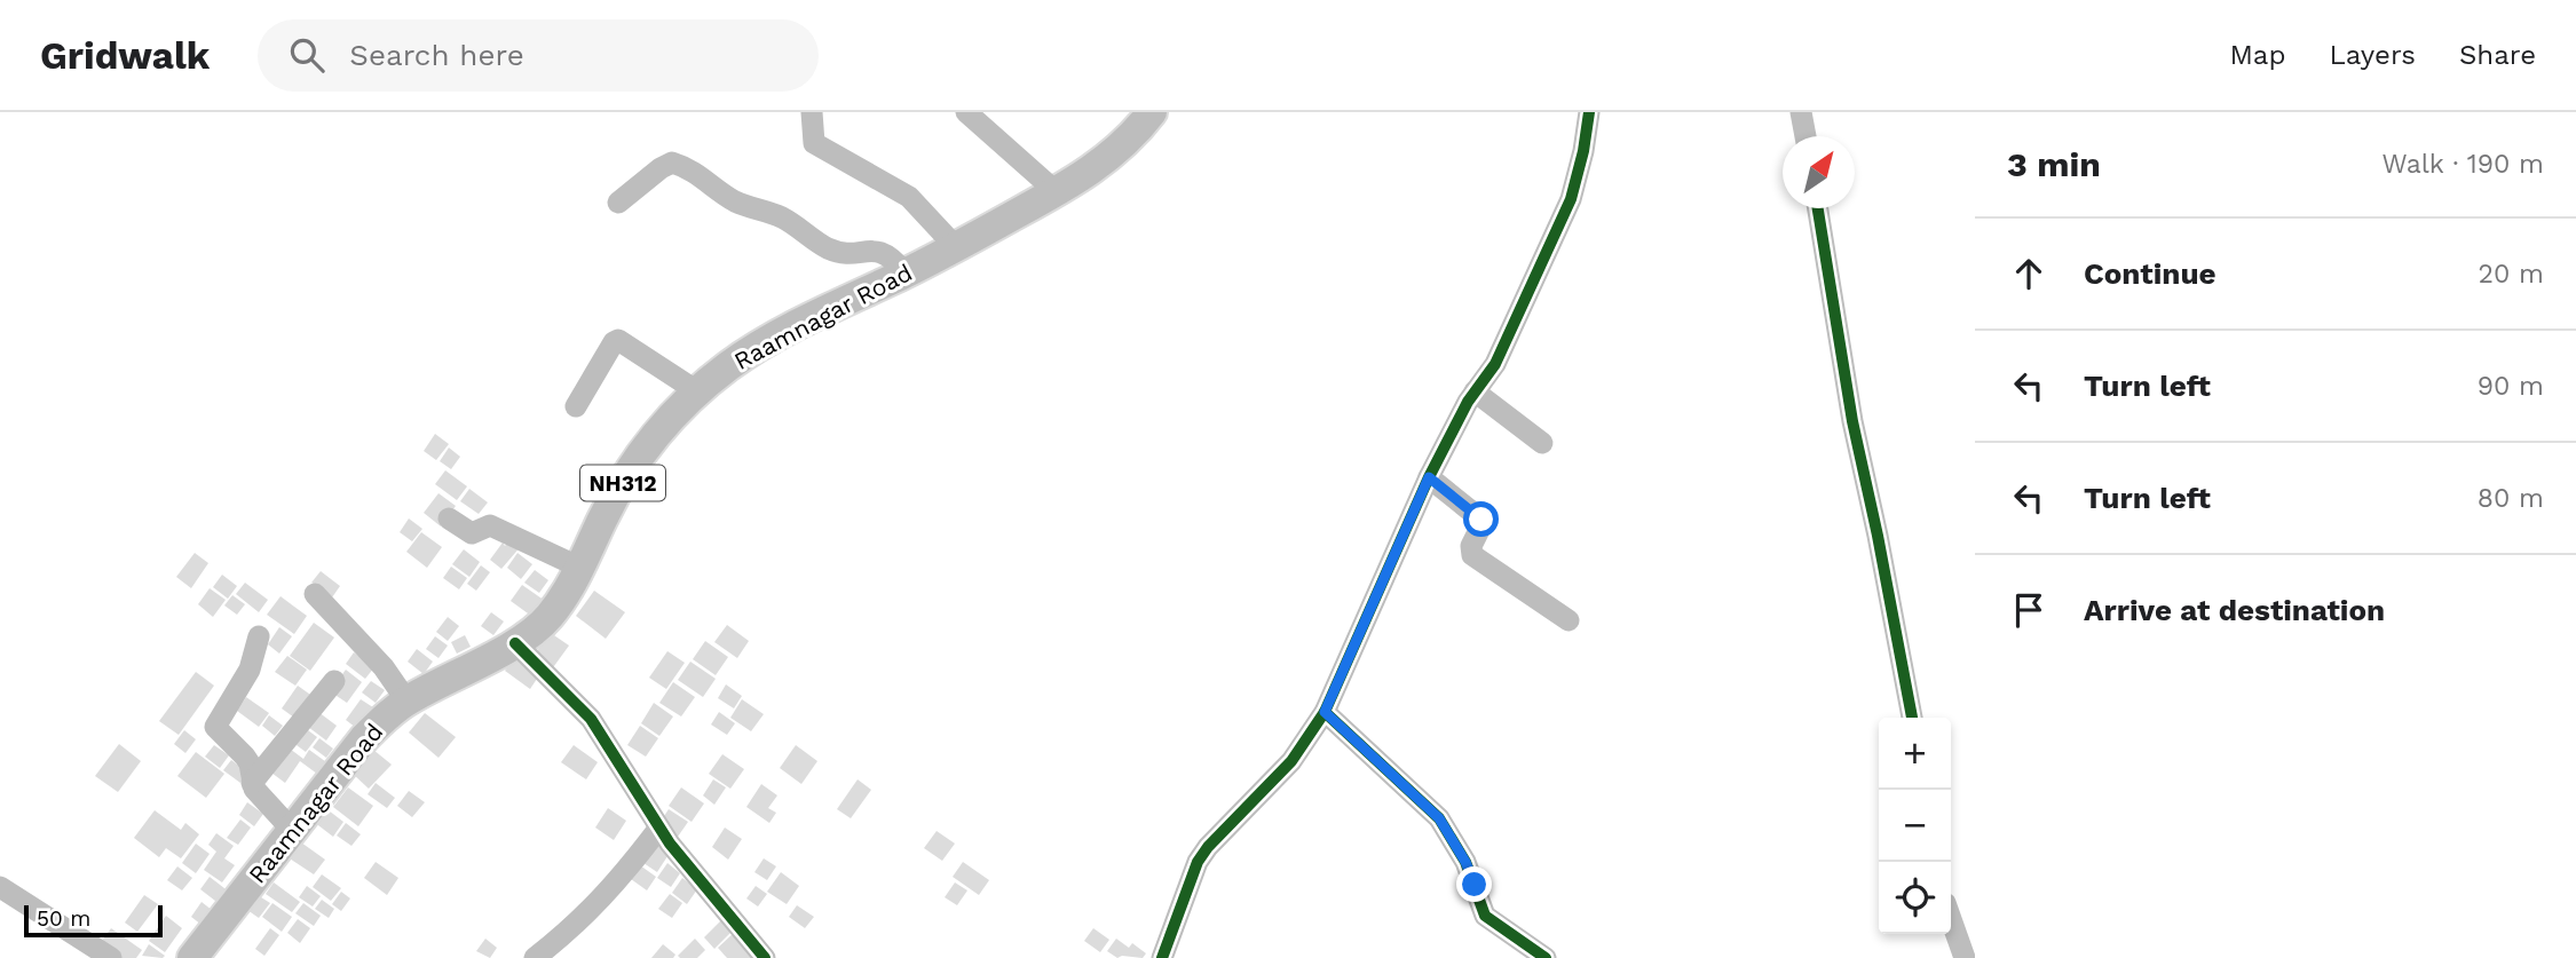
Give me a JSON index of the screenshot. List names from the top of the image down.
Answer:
{
  "streets": {
    "highway": ["Raamnagar Road", "NH312"]
  },
  "scale_bar": "50 m",
  "north": "top right",
  "page": {
    "header": "Gridwalk",
    "search": "Search here",
    "nav": ["Map", "Layers", "Share"],
    "heading": ["3 min", "Walk · 190 m"],
    "list": [
      ["Continue", "20 m"],
      ["Turn left", "90 m"],
      ["Turn left", "80 m"],
      "Arrive at destination"
    ],
    "map_buttons": ["+", "−"],
    "scale": "50 m"
  }
}
